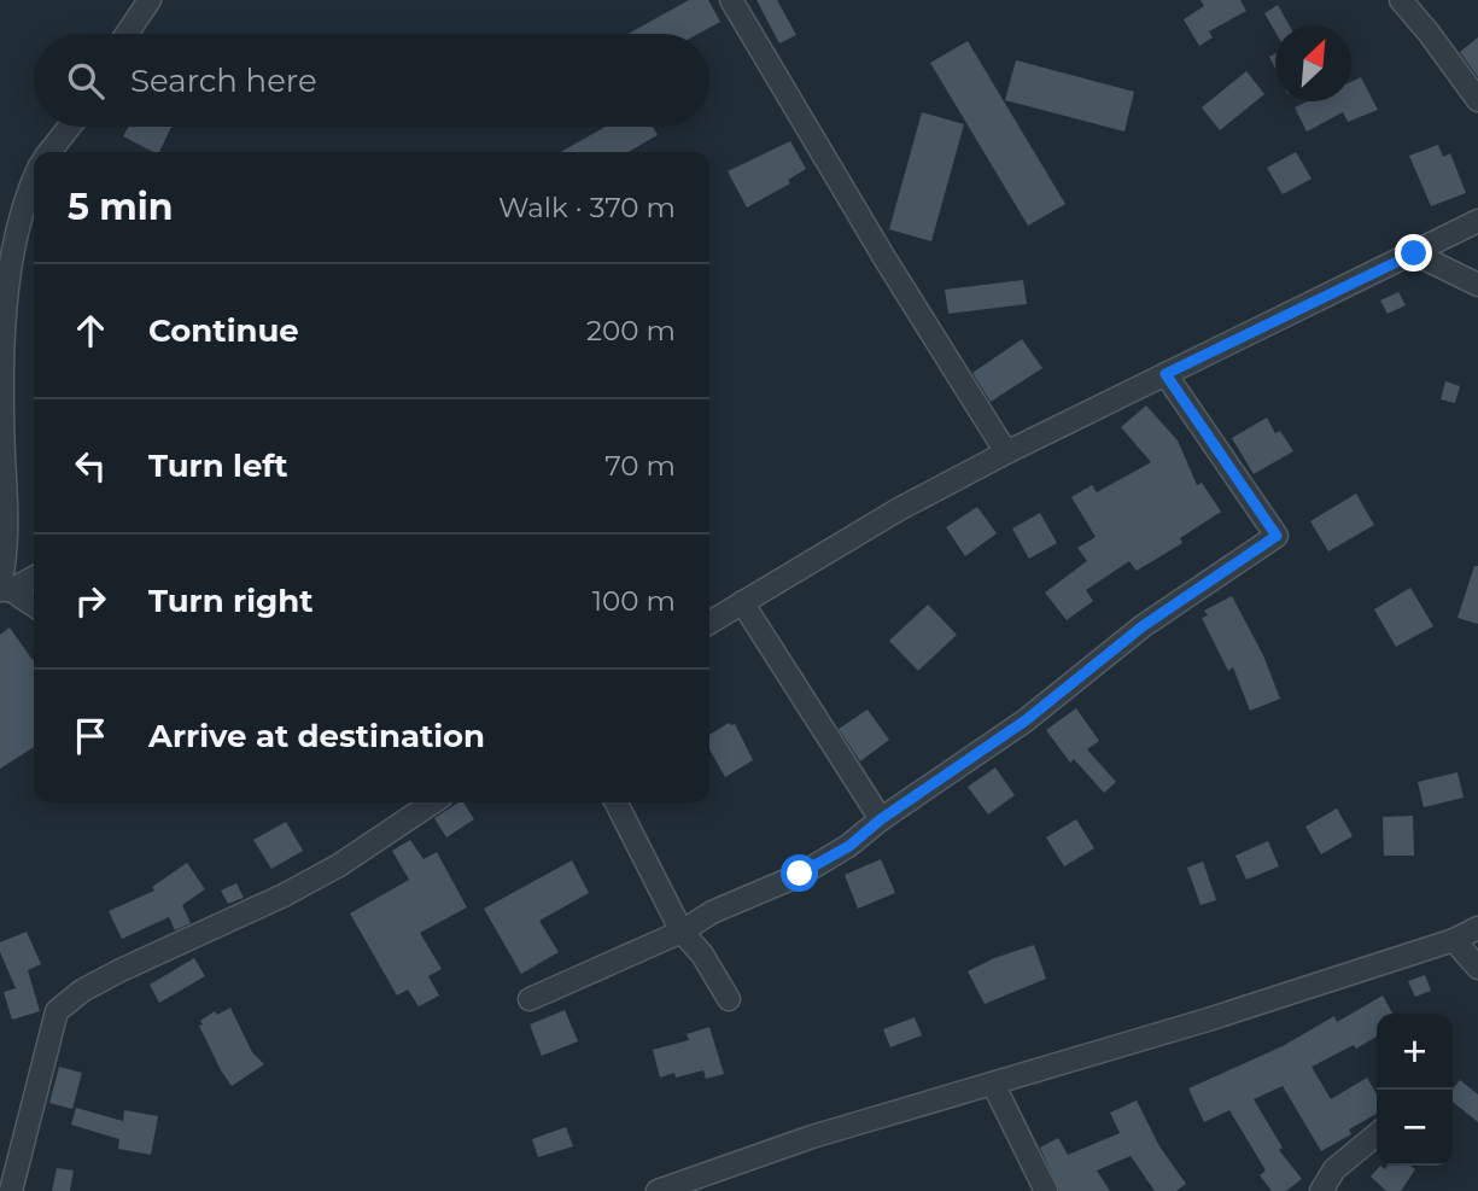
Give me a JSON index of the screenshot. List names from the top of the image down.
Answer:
{
  "north": "top right",
  "page": {
    "search": "Search here",
    "heading": ["5 min", "Walk · 370 m"],
    "list": [
      ["Continue", "200 m"],
      ["Turn left", "70 m"],
      ["Turn right", "100 m"],
      "Arrive at destination"
    ],
    "map_buttons": ["+", "−"]
  }
}
